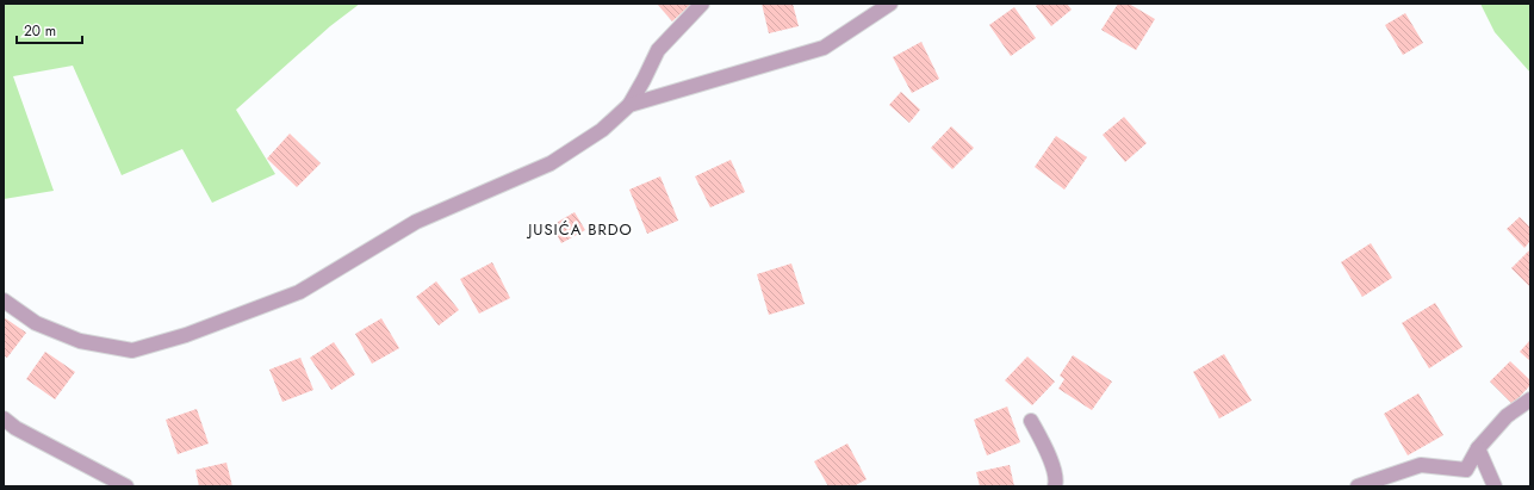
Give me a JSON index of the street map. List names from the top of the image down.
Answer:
{
  "districts": ["JUSIĆA BRDO"],
  "scale_bar": "20 m"
}
